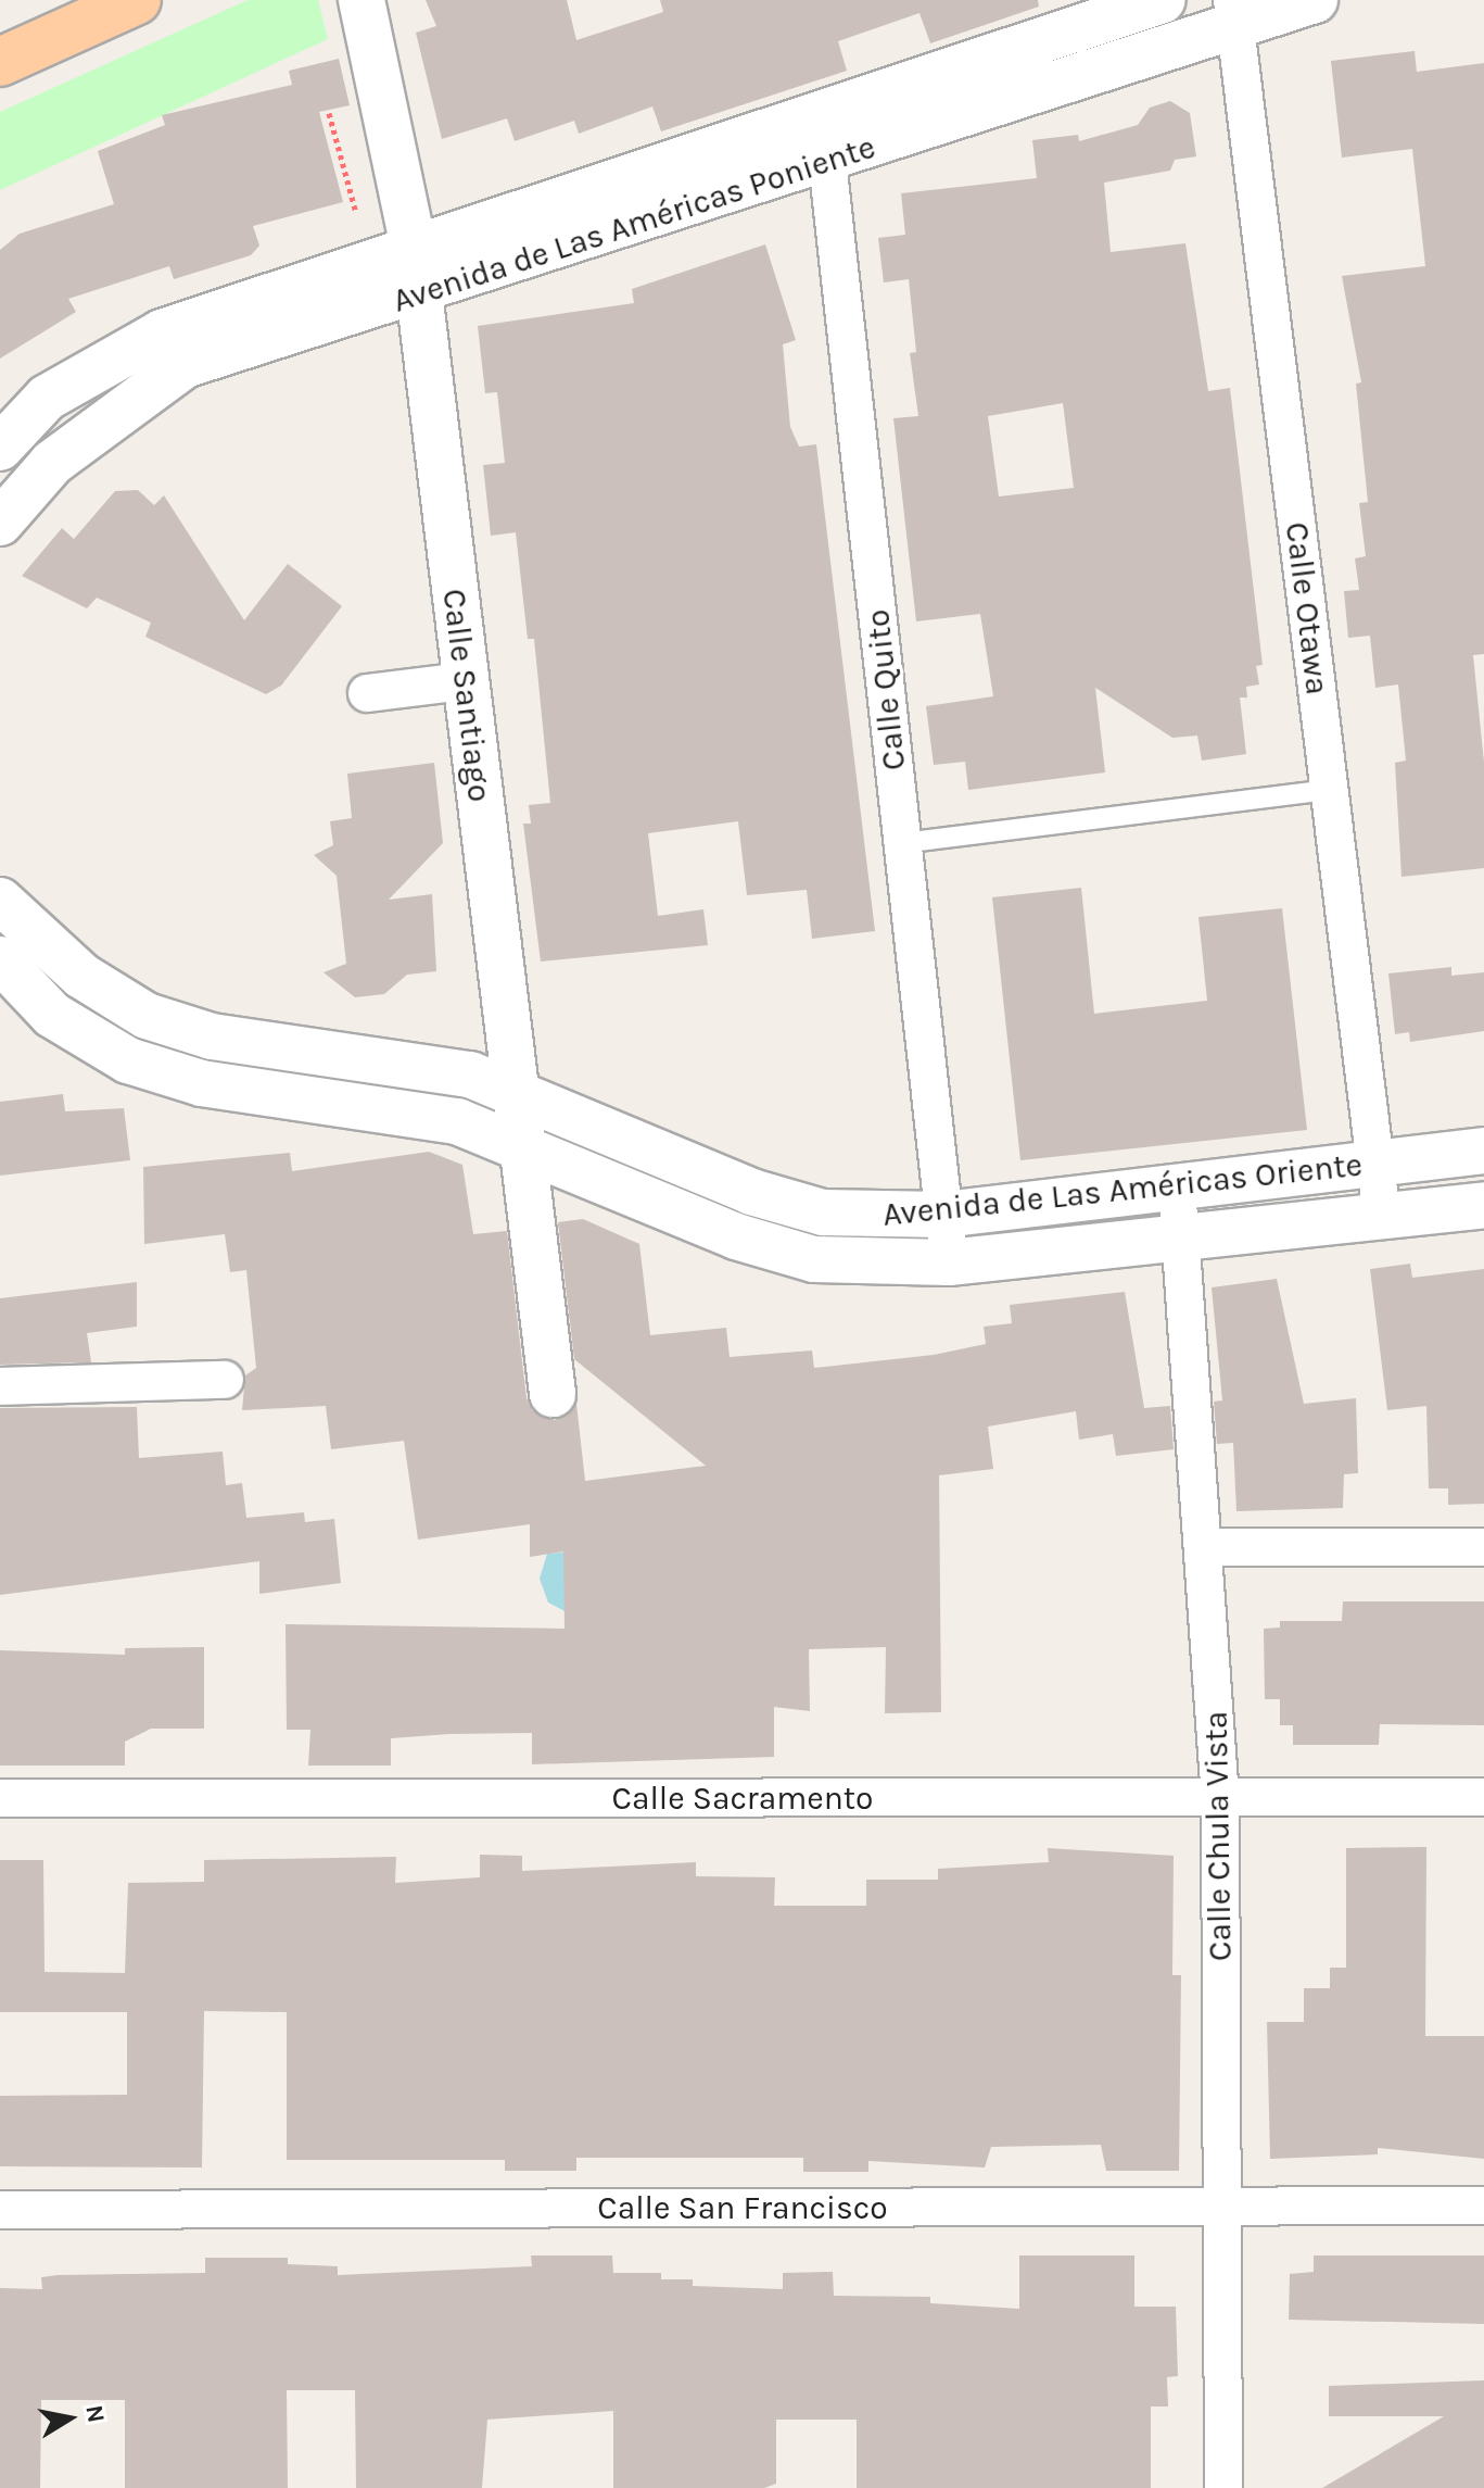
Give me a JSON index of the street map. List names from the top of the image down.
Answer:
{
  "streets": {
    "street": [
      "Avenida de Las Américas Poniente",
      "Calle Otawa",
      "Calle Quito",
      "Calle Santiago",
      "Avenida de Las Américas Oriente",
      "Calle Sacramento",
      "Calle Chula Vista",
      "Calle San Francisco"
    ]
  },
  "crossings": [
    ["Avenida de Las Américas Poniente", "Calle Otawa"],
    ["Avenida de Las Américas Poniente", "Calle Quito"],
    ["Avenida de Las Américas Poniente", "Calle Santiago"],
    ["Calle Otawa", "Avenida de Las Américas Oriente"],
    ["Calle Quito", "Avenida de Las Américas Oriente"],
    ["Calle Santiago", "Avenida de Las Américas Oriente"],
    ["Avenida de Las Américas Oriente", "Calle Chula Vista"],
    ["Calle Sacramento", "Calle Chula Vista"],
    ["Calle Chula Vista", "Calle San Francisco"]
  ],
  "north": "right"
}
